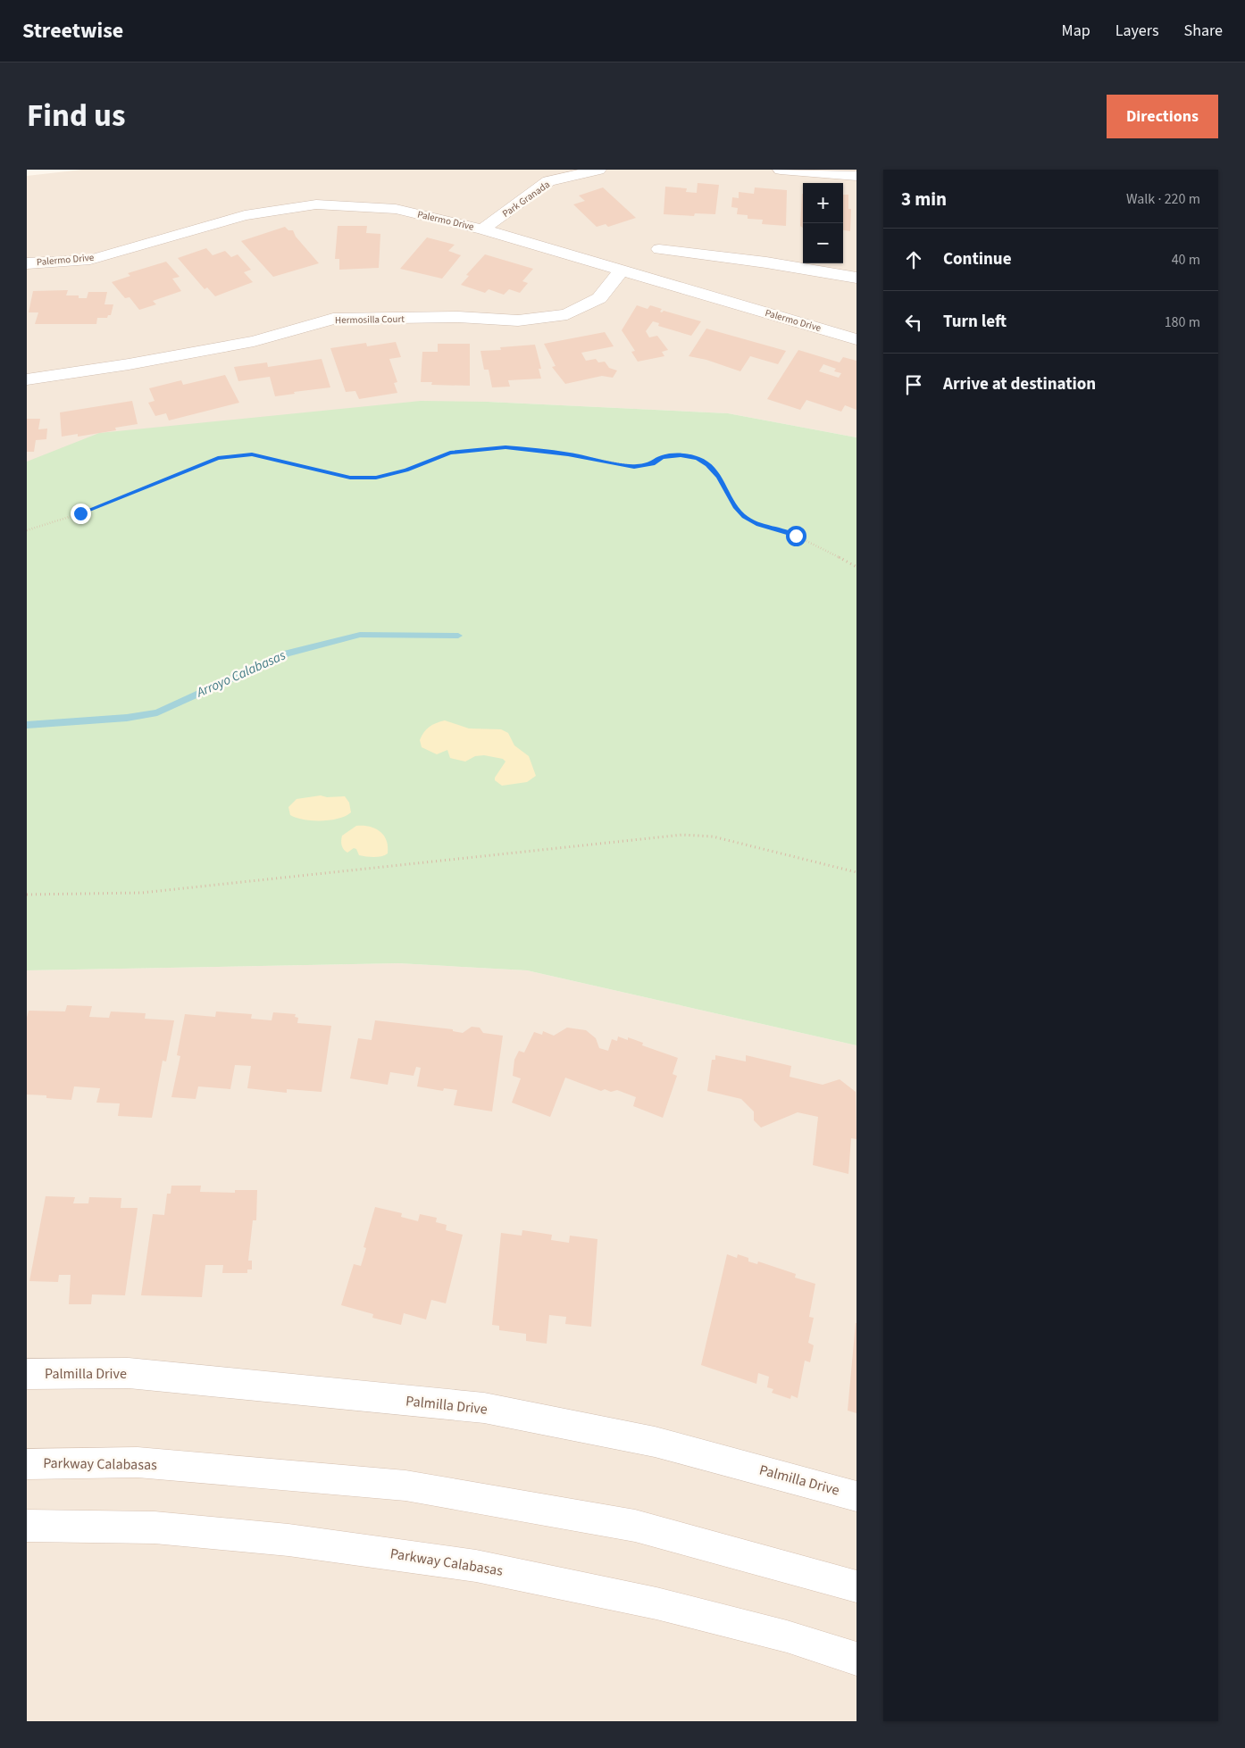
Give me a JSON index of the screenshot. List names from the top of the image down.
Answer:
{
  "streets": {
    "street": [
      "Park Granada",
      "Palermo Drive",
      "Hermosilla Court",
      "Palmilla Drive",
      "Parkway Calabasas"
    ]
  },
  "crossings": [
    ["Park Granada", "Palermo Drive"],
    ["Palermo Drive", "Hermosilla Court"]
  ],
  "water": ["Arroyo Calabasas"],
  "page": {
    "header": "Streetwise",
    "nav": ["Map", "Layers", "Share"],
    "title": "Find us",
    "buttons": "Directions",
    "heading": ["3 min", "Walk · 220 m"],
    "map_buttons": ["+", "−"],
    "list": [
      ["Continue", "40 m"],
      ["Turn left", "180 m"],
      "Arrive at destination"
    ]
  }
}
